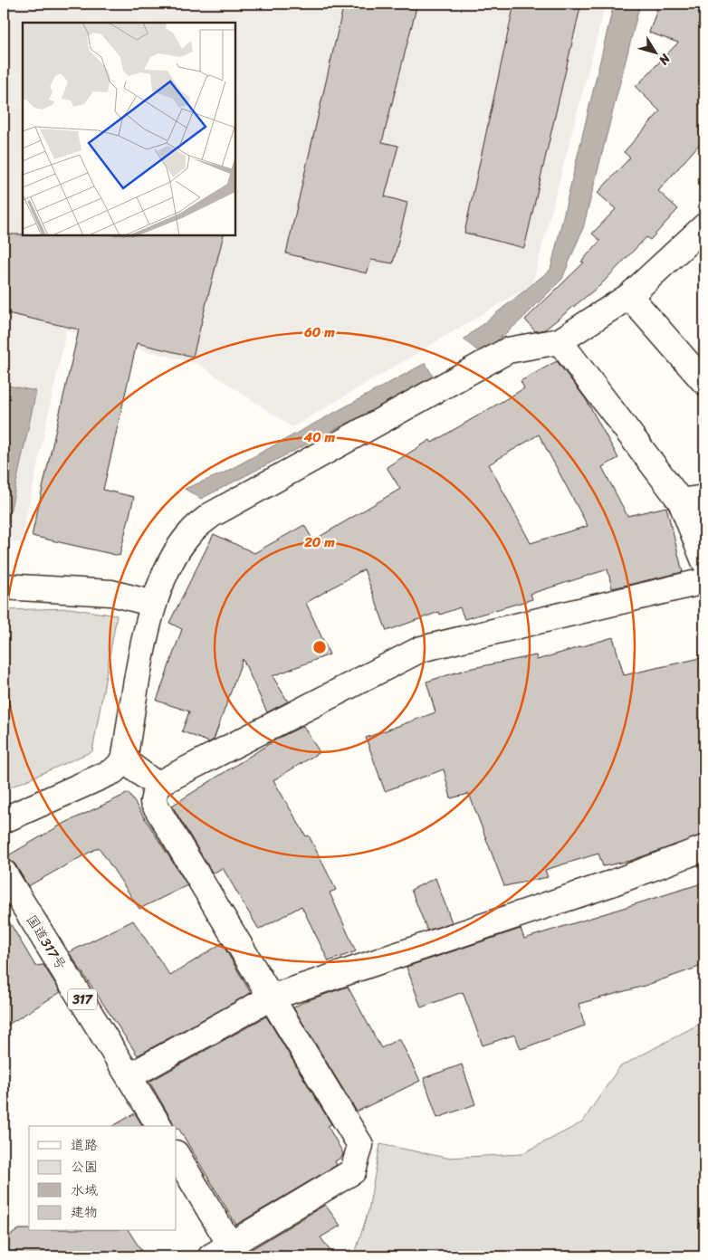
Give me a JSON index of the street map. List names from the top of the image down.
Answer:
{
  "streets": {
    "main road": ["国道317号", "317"]
  },
  "legend": [
    "道路",
    "公園",
    "水域",
    "建物"
  ],
  "north": "bottom right",
  "rings": ["60 m", "40 m", "20 m"]
}
